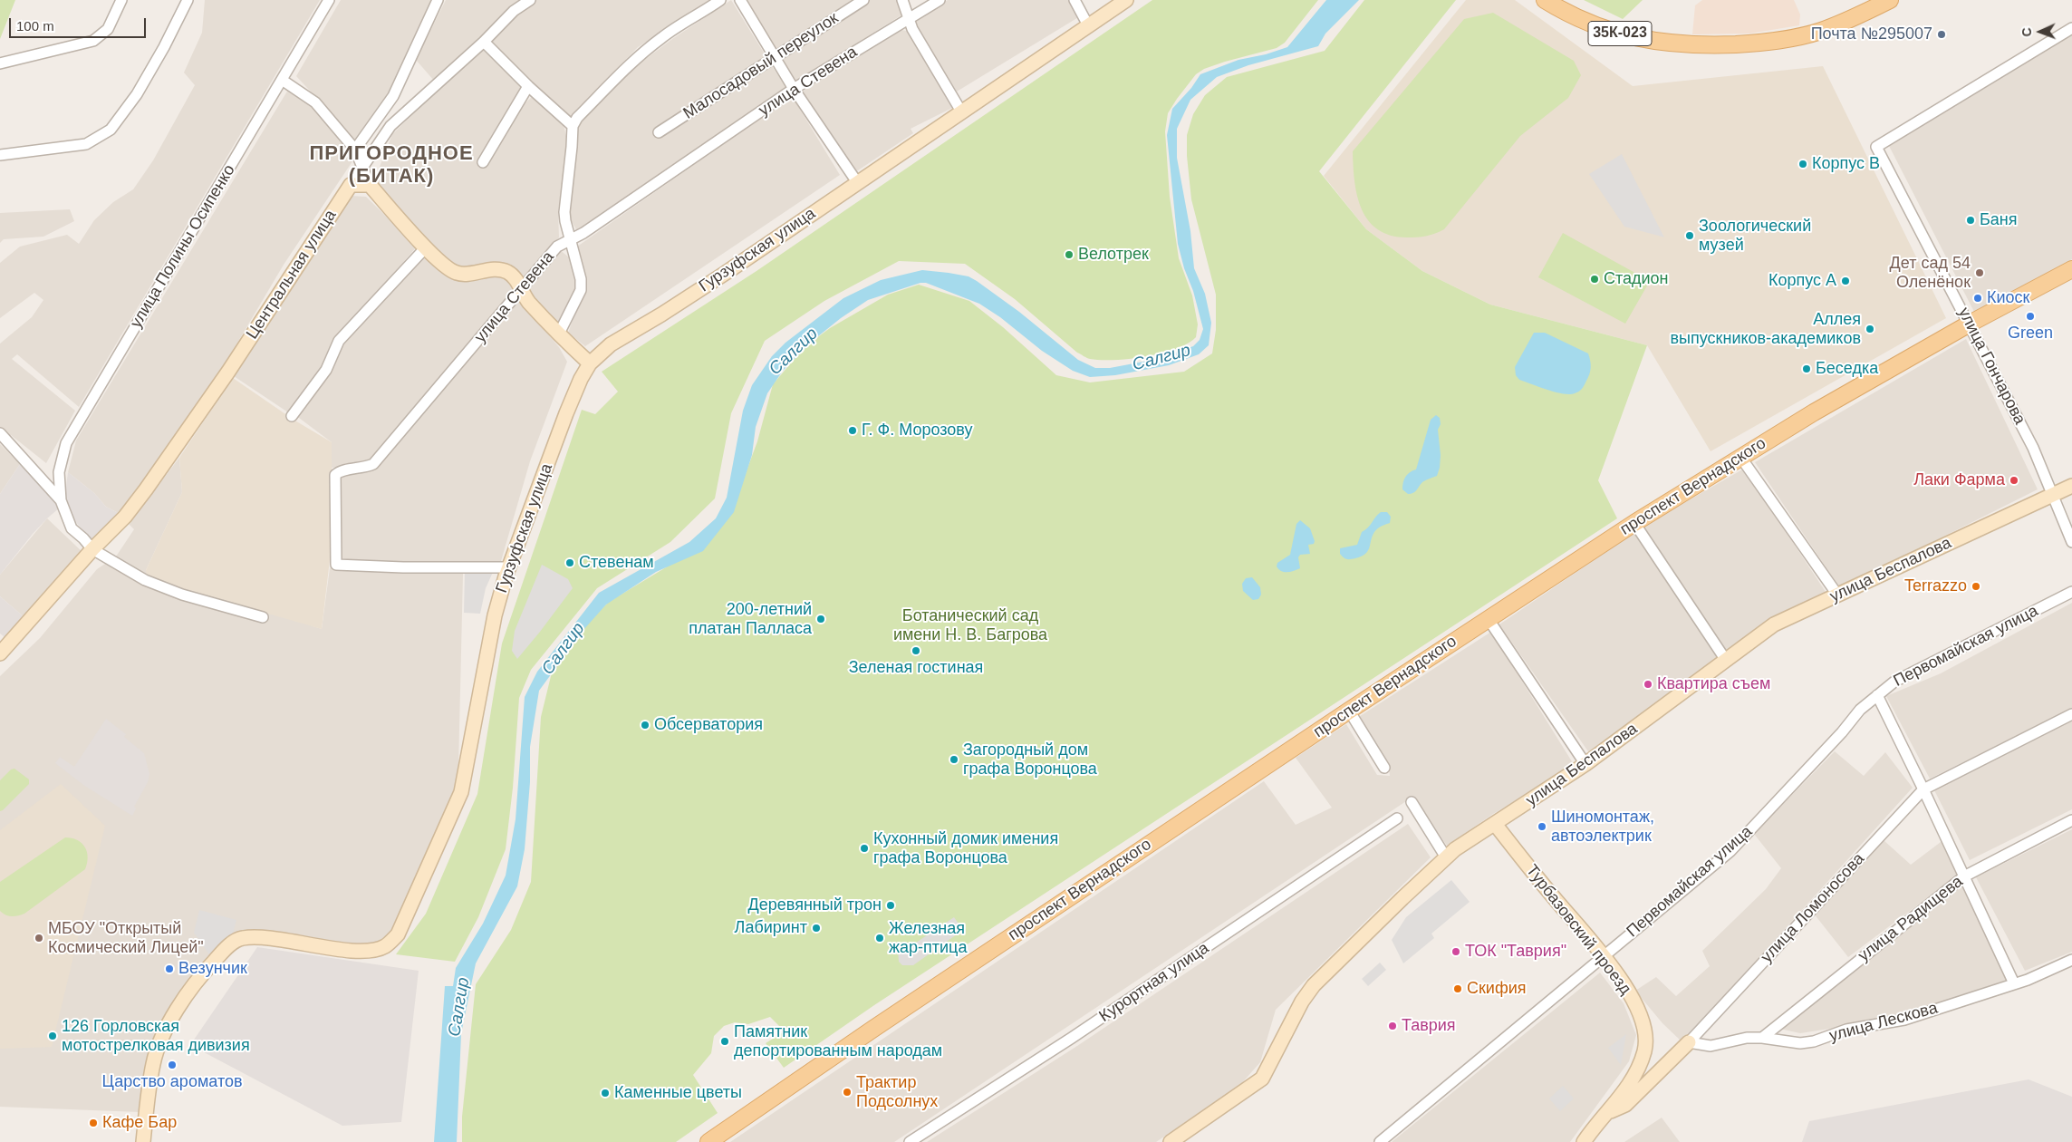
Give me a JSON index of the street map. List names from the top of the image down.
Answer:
{
  "streets": {
    "main road": [
      "35К-023",
      "Гурзуфская улица",
      "Центральная улица",
      "проспект Вернадского",
      "улица Беспалова",
      "улица Ломоносова",
      "Турбазовский проезд"
    ],
    "street": [
      "Малосадовый переулок",
      "улица Стевена",
      "улица Полины Осипенко",
      "улица Гончарова",
      "Первомайская улица",
      "улица Радищева",
      "Курортная улица",
      "улица Лескова"
    ]
  },
  "crossings": [
    ["улица Стевена", "Гурзуфская улица"],
    ["улица Гончарова", "проспект Вернадского"],
    ["улица Гончарова", "улица Беспалова"],
    ["улица Беспалова", "Турбазовский проезд"],
    ["Первомайская улица", "Турбазовский проезд"],
    ["улица Ломоносова", "Турбазовский проезд"],
    ["улица Ломоносова", "улица Лескова"],
    ["улица Радищева", "улица Лескова"]
  ],
  "districts": ["ПРИГОРОДНОЕ (БИТАК)"],
  "water": ["Салгир"],
  "parks": ["Ботанический сад имени Н. В. Багрова"],
  "places": [
    "Почта №295007",
    "Корпус В",
    "Баня",
    "Зоологический музей",
    "Велотрек",
    "Дет сад 54 Оленёнок",
    "Стадион",
    "Корпус А",
    "Киоск",
    "Green",
    "Аллея выпускников-академиков",
    "Беседка",
    "Г. Ф. Морозову",
    "Лаки Фарма",
    "Стевенам",
    "Terrazzo",
    "200-летний платан Палласа",
    "Зеленая гостиная",
    "Квартира съем",
    "Обсерватория",
    "Загородный дом графа Воронцова",
    "Шиномонтаж, автоэлектрик",
    "Кухонный домик имения графа Воронцова",
    "Деревянный трон",
    "Лабиринт",
    "МБОУ \"Открытый Космический Лицей\"",
    "Железная жар-птица",
    "ТОК \"Таврия\"",
    "Везунчик",
    "Скифия",
    "Таврия",
    "126 Горловская мотострелковая дивизия",
    "Памятник депортированным народам",
    "Царство ароматов",
    "Трактир Подсолнух",
    "Каменные цветы",
    "Кафе Бар"
  ],
  "scale_bar": "100 m",
  "north": "left"
}
